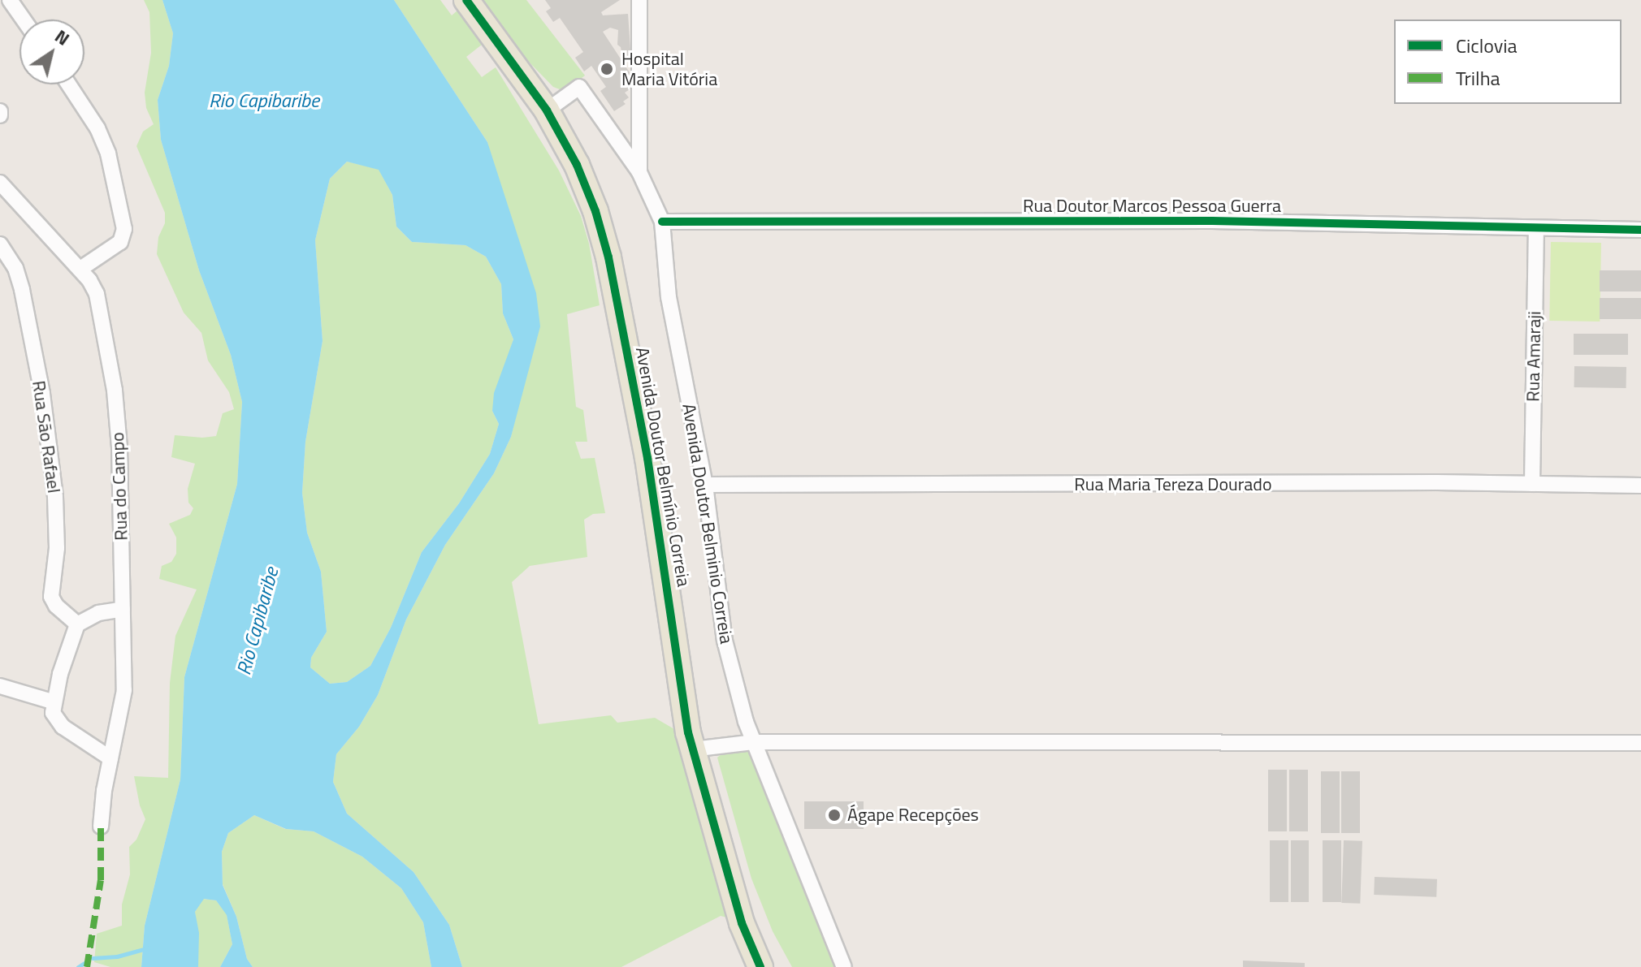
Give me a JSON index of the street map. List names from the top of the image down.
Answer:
{
  "streets": {
    "main road": ["Avenida Doutor Belmínio Correia"],
    "street": [
      "Rua Doutor Marcos Pessoa Guerra",
      "Rua Amaraji",
      "Rua São Rafael",
      "Rua Maria Tereza Dourado",
      "Rua do Campo",
      "Avenida Doutor Belminio Correia"
    ]
  },
  "crossings": [
    ["Rua Doutor Marcos Pessoa Guerra", "Rua Amaraji"],
    ["Rua Doutor Marcos Pessoa Guerra", "Avenida Doutor Belminio Correia"],
    ["Rua Amaraji", "Rua Maria Tereza Dourado"],
    ["Avenida Doutor Belmínio Correia", "Avenida Doutor Belminio Correia"],
    ["Rua Maria Tereza Dourado", "Avenida Doutor Belminio Correia"]
  ],
  "water": ["Rio Capibaribe"],
  "places": ["Hospital Maria Vitória", "Ágape Recepções"],
  "legend": ["Ciclovia", "Trilha"],
  "north": "top right"
}
